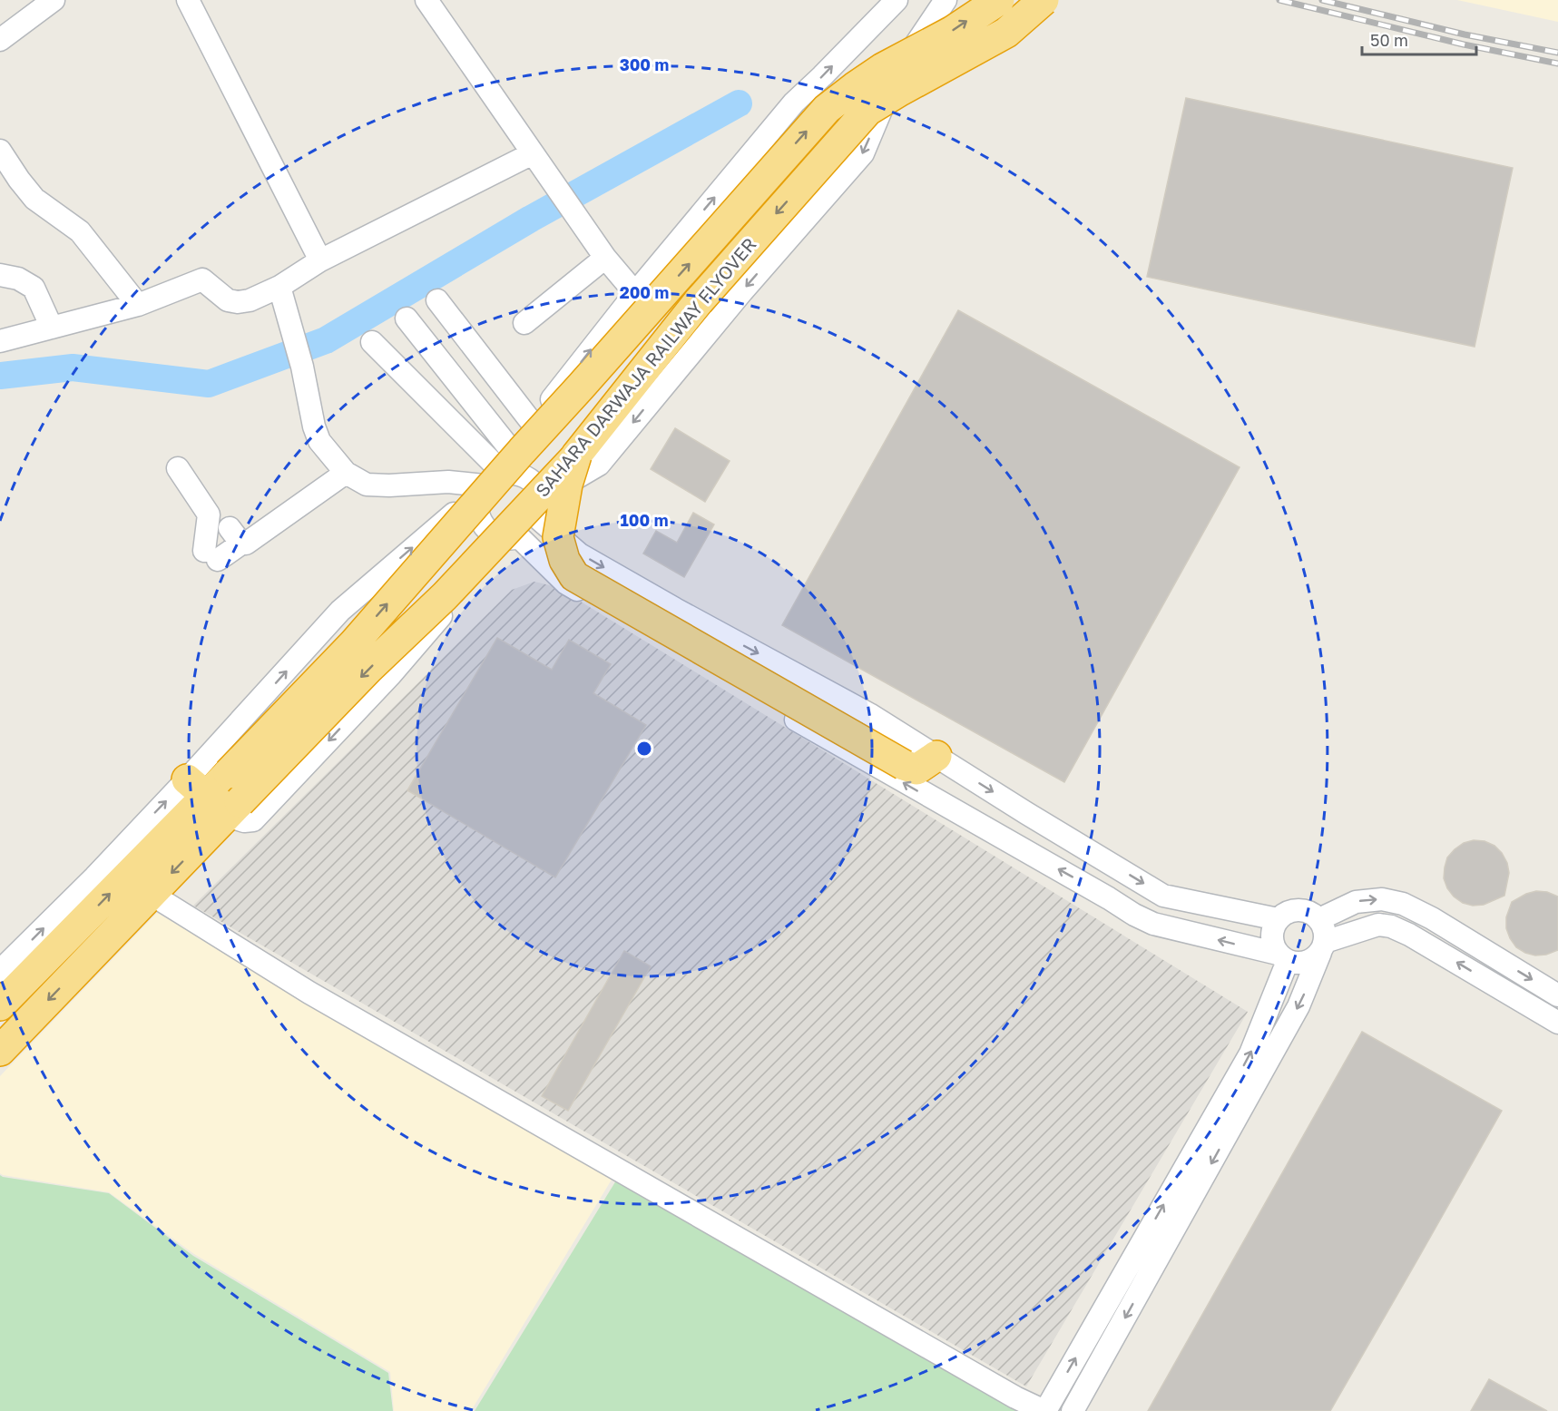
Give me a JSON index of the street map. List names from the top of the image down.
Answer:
{
  "streets": {
    "highway": ["SAHARA DARWAJA RAILWAY FLYOVER"]
  },
  "scale_bar": "50 m",
  "rings": ["300 m", "200 m", "100 m"]
}
